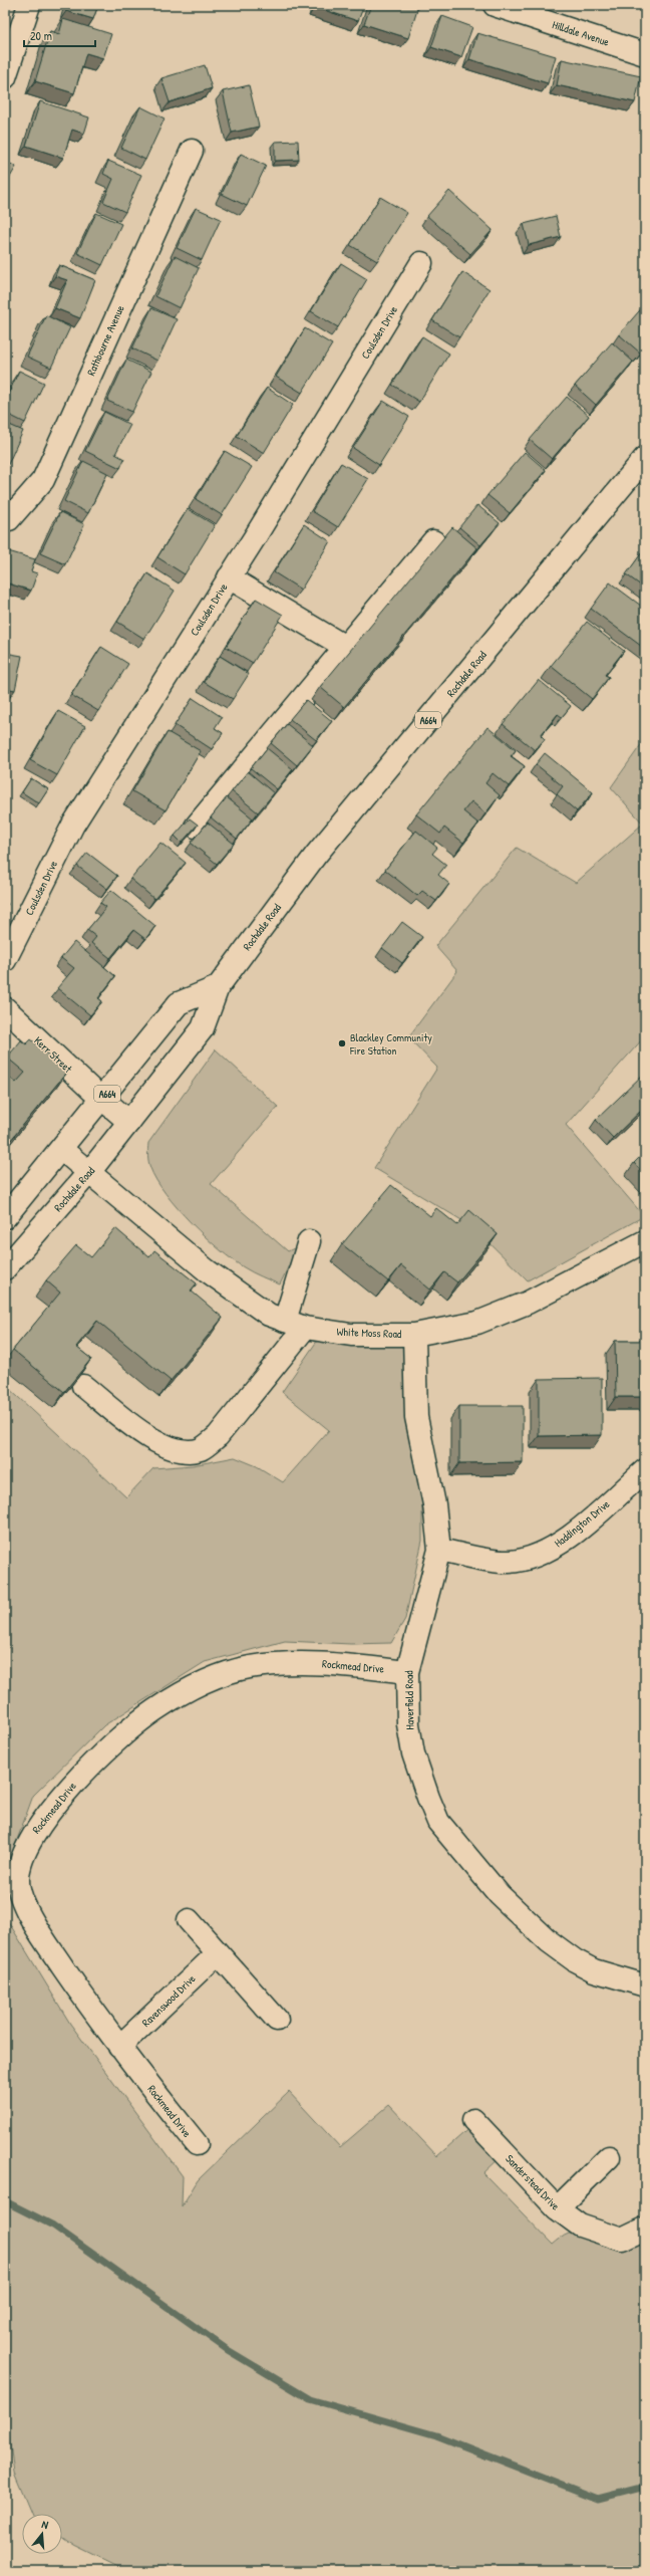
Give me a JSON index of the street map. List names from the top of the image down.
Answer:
{
  "streets": {
    "street": [
      "Hilldale Avenue",
      "Coulsden Drive",
      "Rathbourne Avenue",
      "Rochdale Road",
      "A664",
      "Kerr Street",
      "White Moss Road",
      "Haddington Drive",
      "Rockmead Drive",
      "Haverfield Road",
      "Ravenswood Drive",
      "Sanderstead Drive"
    ]
  },
  "crossings": [
    ["Rochdale Road", "A664"],
    ["Rochdale Road", "Kerr Street"],
    ["Rochdale Road", "White Moss Road"],
    ["A664", "Kerr Street"],
    ["A664", "White Moss Road"],
    ["White Moss Road", "Haverfield Road"],
    ["Haddington Drive", "Haverfield Road"],
    ["Rockmead Drive", "Haverfield Road"],
    ["Rockmead Drive", "Ravenswood Drive"]
  ],
  "places": ["Blackley Community Fire Station"],
  "scale_bar": "20 m",
  "north": "top"
}
